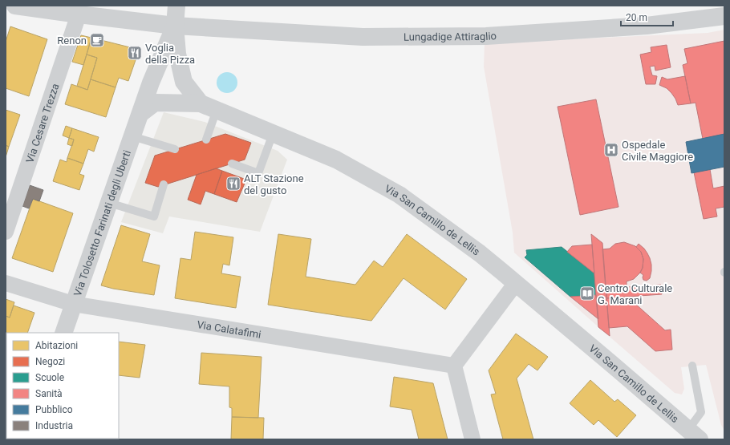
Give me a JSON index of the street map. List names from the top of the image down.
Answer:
{
  "streets": {
    "street": [
      "Lungadige Attiraglio",
      "Via Cesare Trezza",
      "Via San Camillo de Lellis",
      "Via Tolosetto Farinati degli Uberti",
      "Via Calatafimi"
    ]
  },
  "crossings": [
    ["Lungadige Attiraglio", "Via Cesare Trezza"],
    ["Lungadige Attiraglio", "Via Tolosetto Farinati degli Uberti"],
    ["Via Tolosetto Farinati degli Uberti", "Via Calatafimi"]
  ],
  "places": {
    "cafe": ["Renon"],
    "restaurant": ["Voglia della Pizza", "ALT Stazione del gusto"],
    "hospital": ["Ospedale Civile Maggiore"],
    "library": ["Centro Culturale G. Marani"]
  },
  "legend": [
    "Abitazioni",
    "Negozi",
    "Scuole",
    "Sanità",
    "Pubblico",
    "Industria"
  ],
  "scale_bar": "20 m"
}
